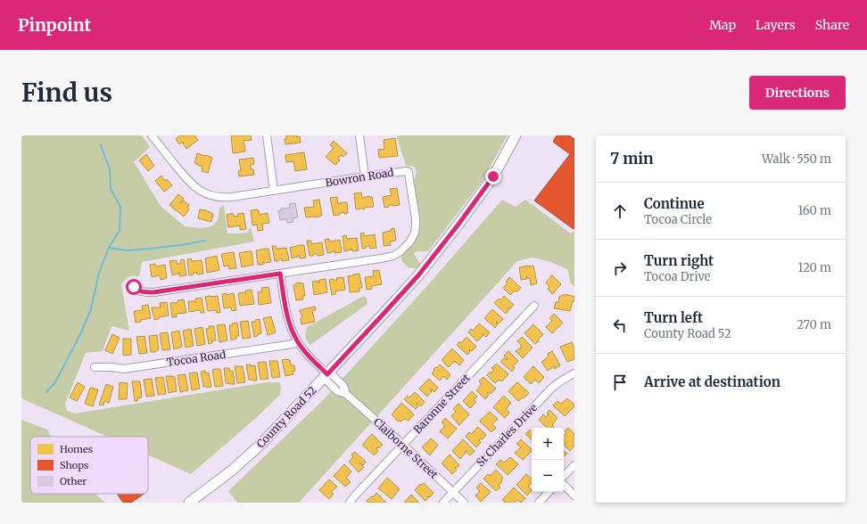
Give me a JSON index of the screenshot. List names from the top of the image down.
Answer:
{
  "streets": {
    "main road": ["County Road 52"],
    "street": [
      "Bowron Road",
      "Tocoa Road",
      "Baronne Street",
      "St Charles Drive",
      "Claiborne Street"
    ]
  },
  "crossings": [
    ["Bowron Road", "Claiborne Street"],
    ["Tocoa Road", "Claiborne Street"],
    ["Baronne Street", "Claiborne Street"],
    ["County Road 52", "Claiborne Street"],
    ["St Charles Drive", "Claiborne Street"]
  ],
  "legend": ["Homes", "Shops", "Other"],
  "page": {
    "header": "Pinpoint",
    "nav": ["Map", "Layers", "Share"],
    "buttons": "Directions",
    "title": "Find us",
    "heading": ["7 min", "Walk · 550 m"],
    "list": [
      ["Continue", "Tocoa Circle", "160 m"],
      ["Turn right", "Tocoa Drive", "120 m"],
      ["Turn left", "County Road 52", "270 m"],
      "Arrive at destination"
    ],
    "map_buttons": ["+", "−"]
  }
}
